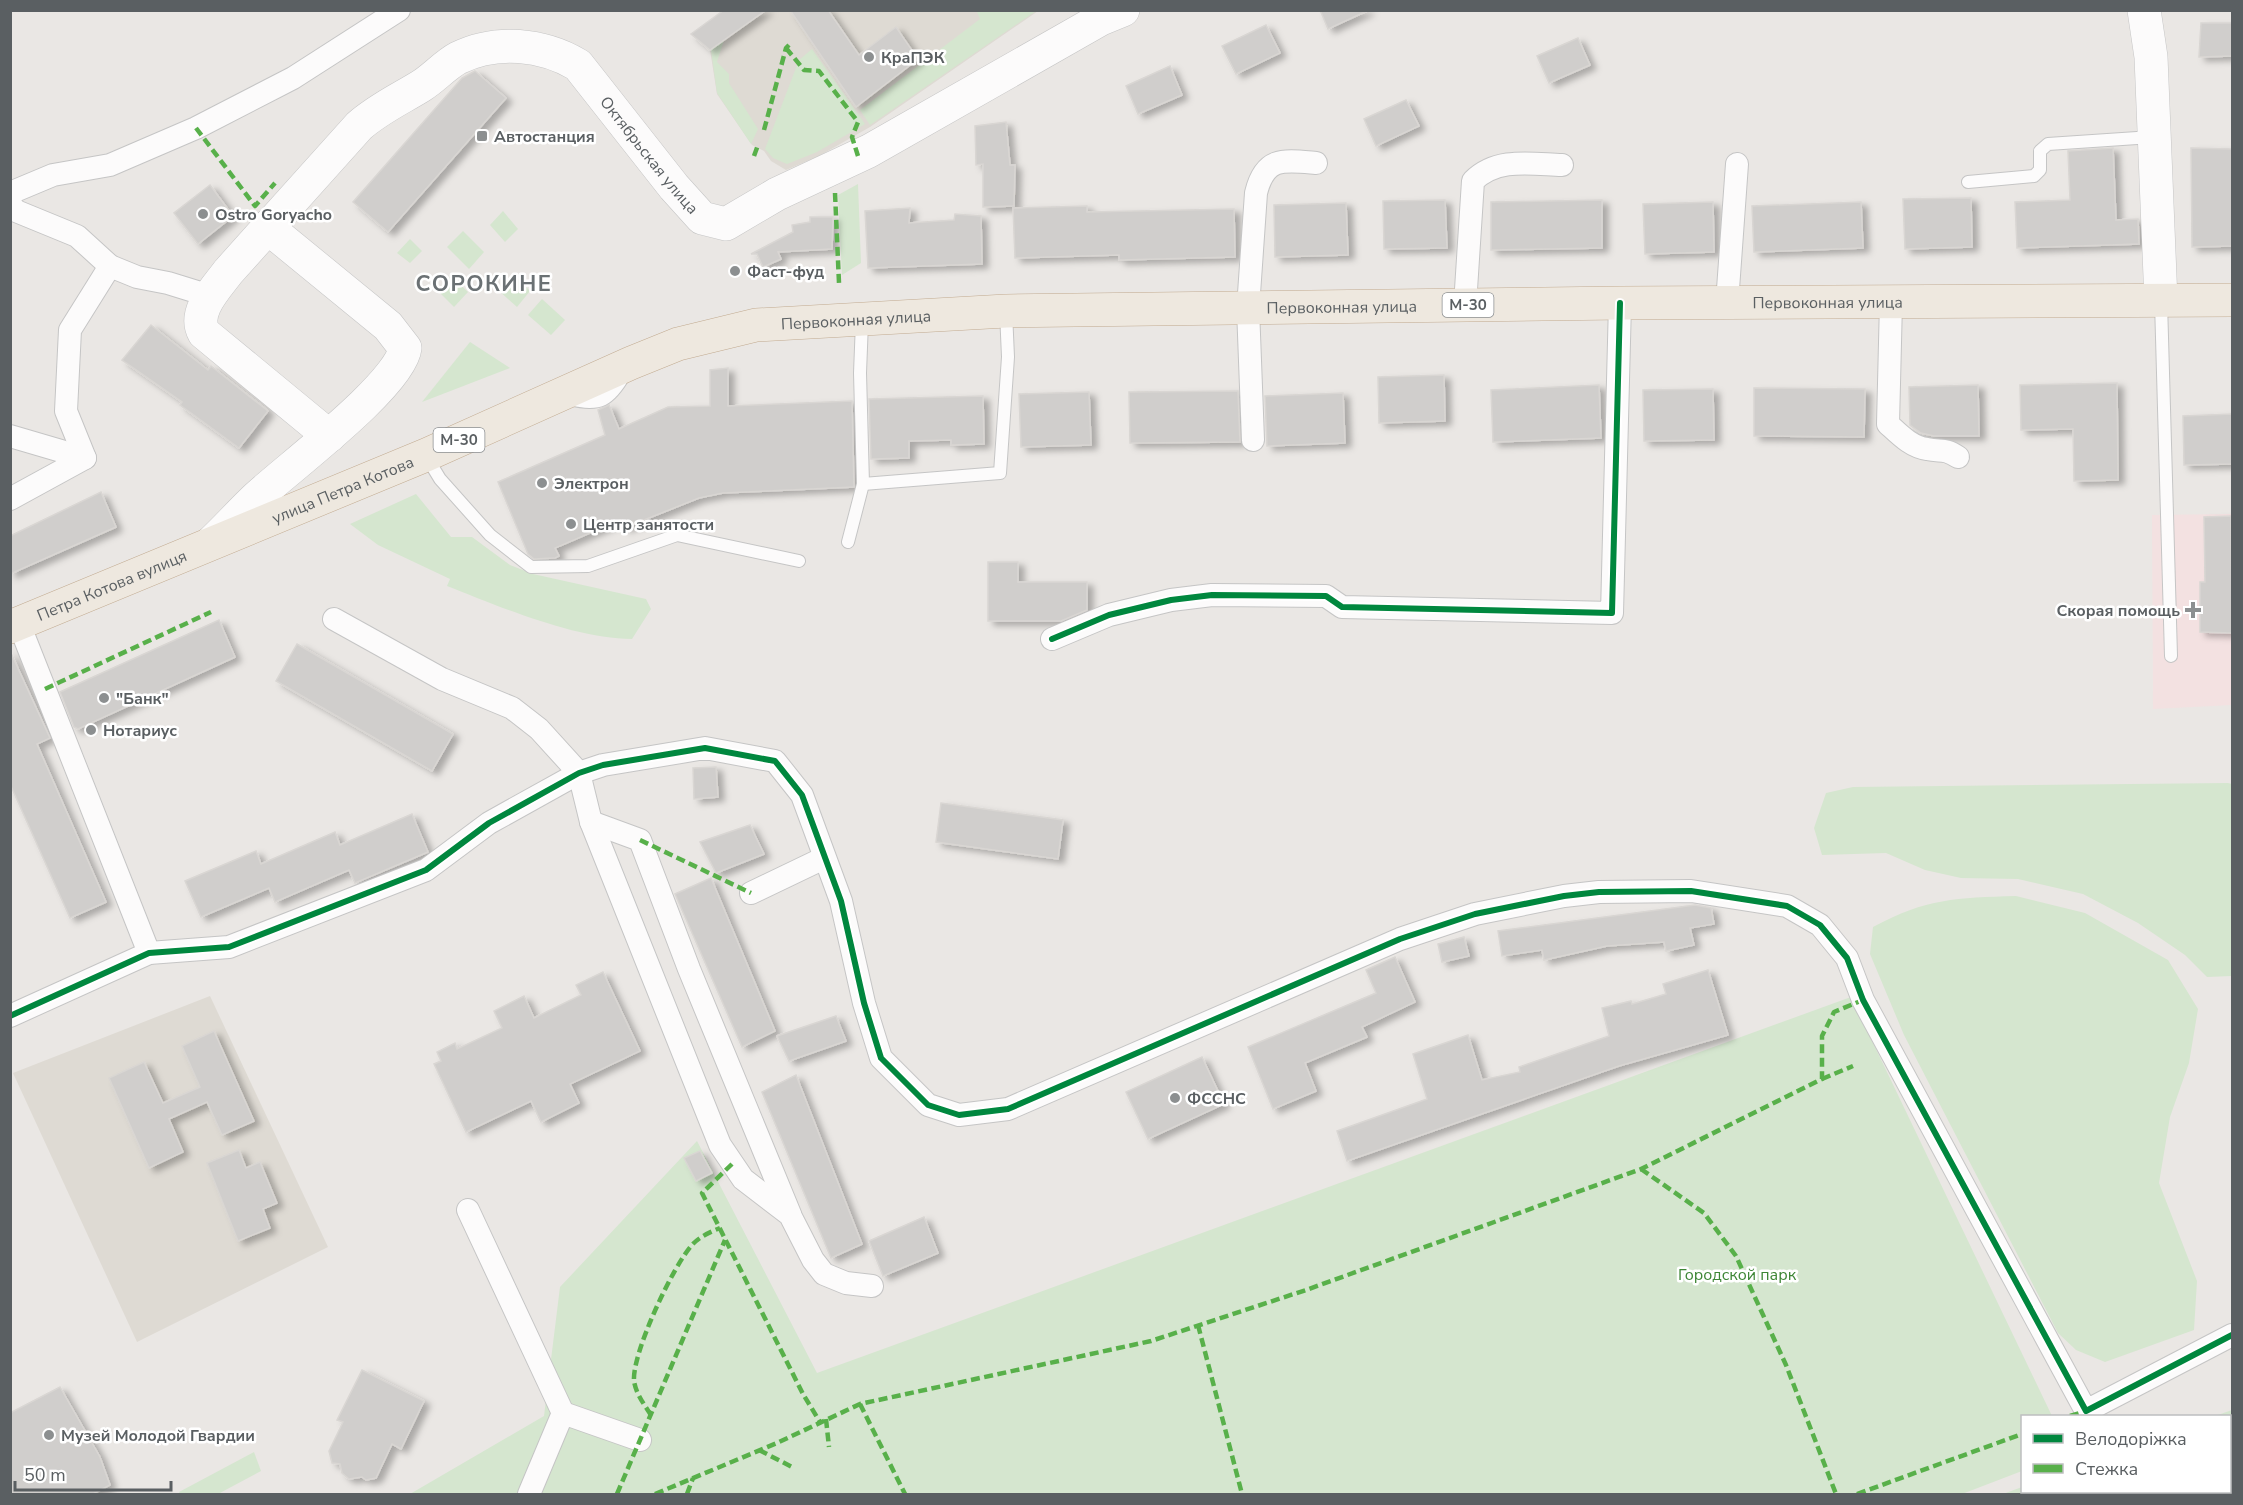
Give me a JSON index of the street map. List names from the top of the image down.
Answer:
{
  "streets": {
    "highway": [
      "Первоконная улица",
      "М-30",
      "улица Петра Котова",
      "Петра Котова вулиця"
    ],
    "main road": ["Октябрьская улица"]
  },
  "crossings": [
    ["Первоконная улица", "улица Петра Котова"],
    ["улица Петра Котова", "Петра Котова вулиця"]
  ],
  "districts": ["СОРОКИНЕ"],
  "parks": ["Городской парк"],
  "places": {
    "other": [
      "КраПЭК",
      "Ostro Goryacho",
      "Фаст-фуд",
      "Электрон",
      "Центр занятости",
      "\"Банк\"",
      "Нотариус",
      "ФССНС",
      "Музей Молодой Гвардии"
    ],
    "transit": ["Автостанция"],
    "health": ["Скорая помощь"]
  },
  "legend": ["Велодоріжка", "Стежка"],
  "scale_bar": "50 m"
}
